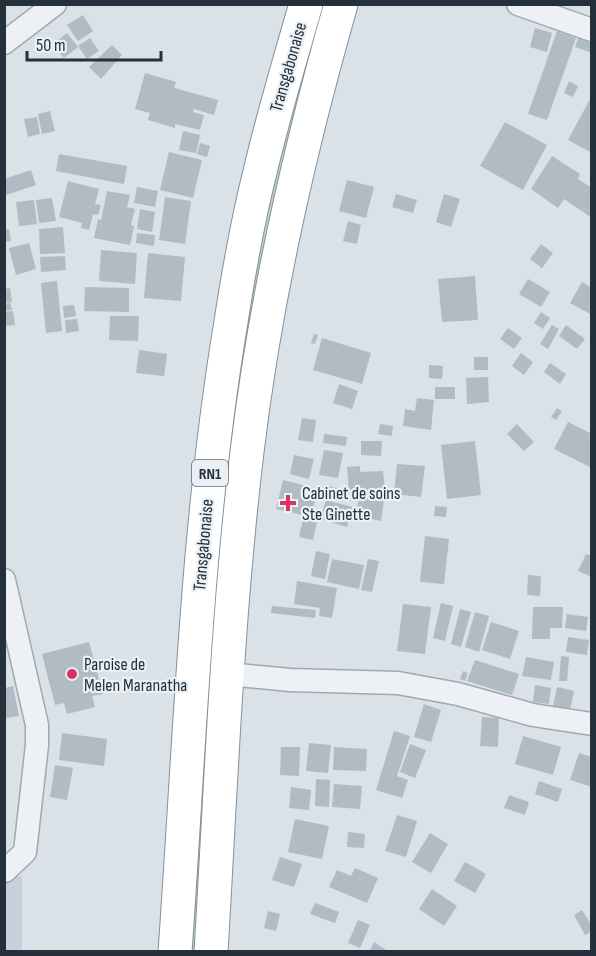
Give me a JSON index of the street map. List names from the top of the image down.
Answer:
{
  "streets": {
    "highway": ["Transgabonaise", "RN1"]
  },
  "places": {
    "health": ["Cabinet de soins Ste Ginette"],
    "other": ["Paroise de Melen Maranatha"]
  },
  "scale_bar": "50 m"
}
